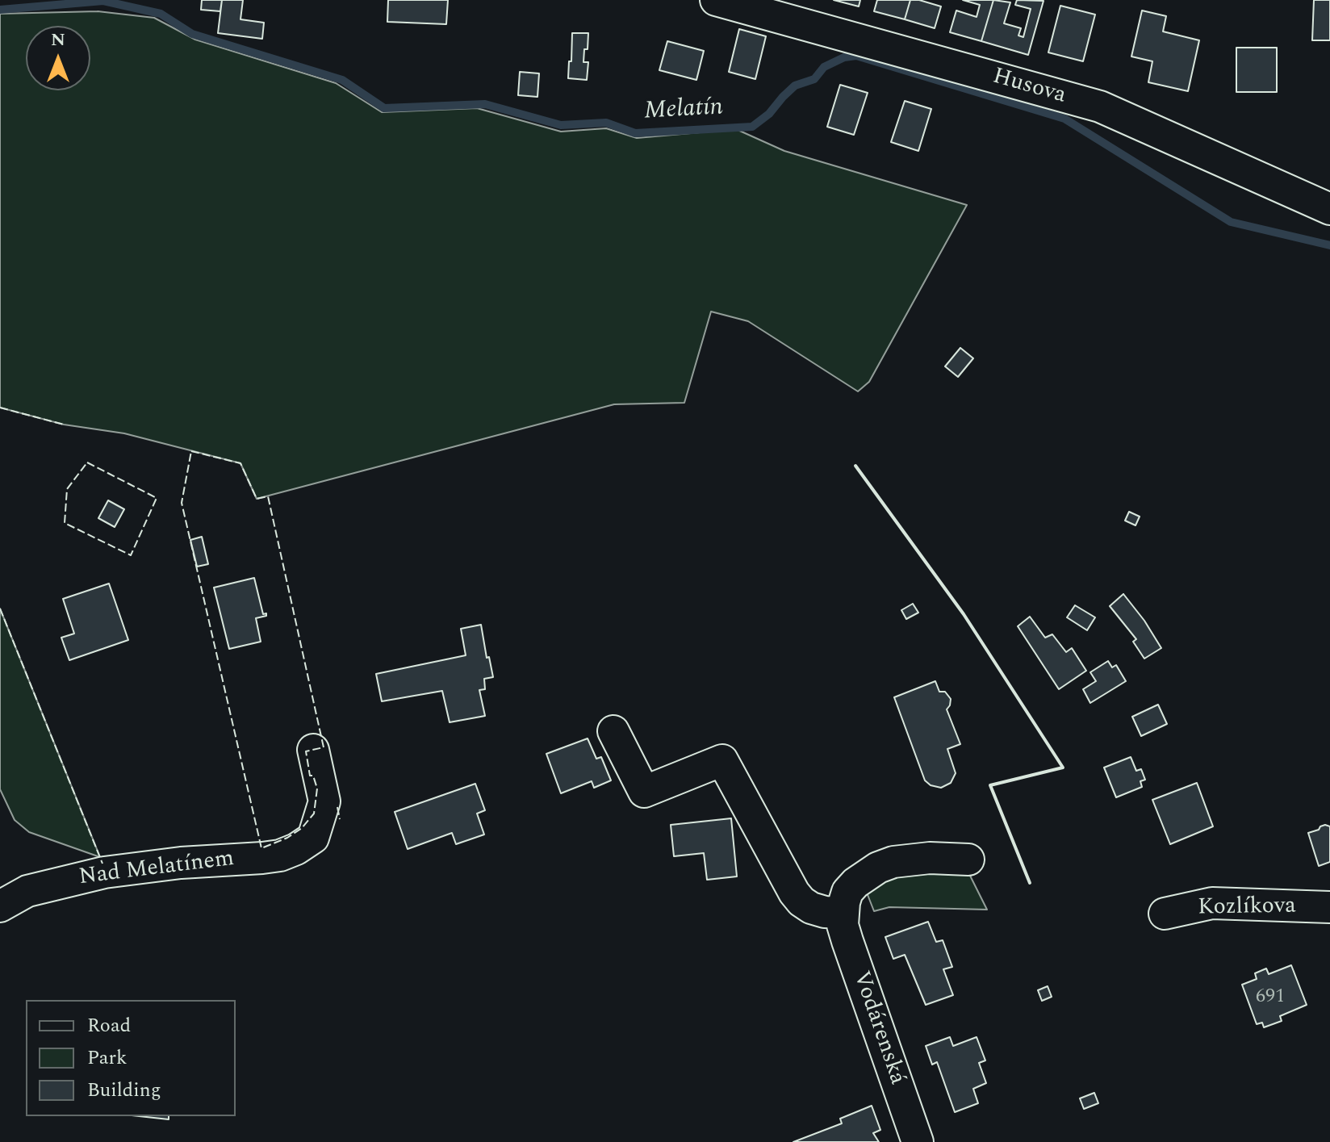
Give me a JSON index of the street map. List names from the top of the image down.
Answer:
{
  "streets": {
    "street": [
      "Husova",
      "Nad Melatínem",
      "Kozlíkova",
      "Vodárenská"
    ]
  },
  "water": ["Melatín"],
  "house_numbers": ["691"],
  "legend": ["Road", "Park", "Building"],
  "north": "top"
}
